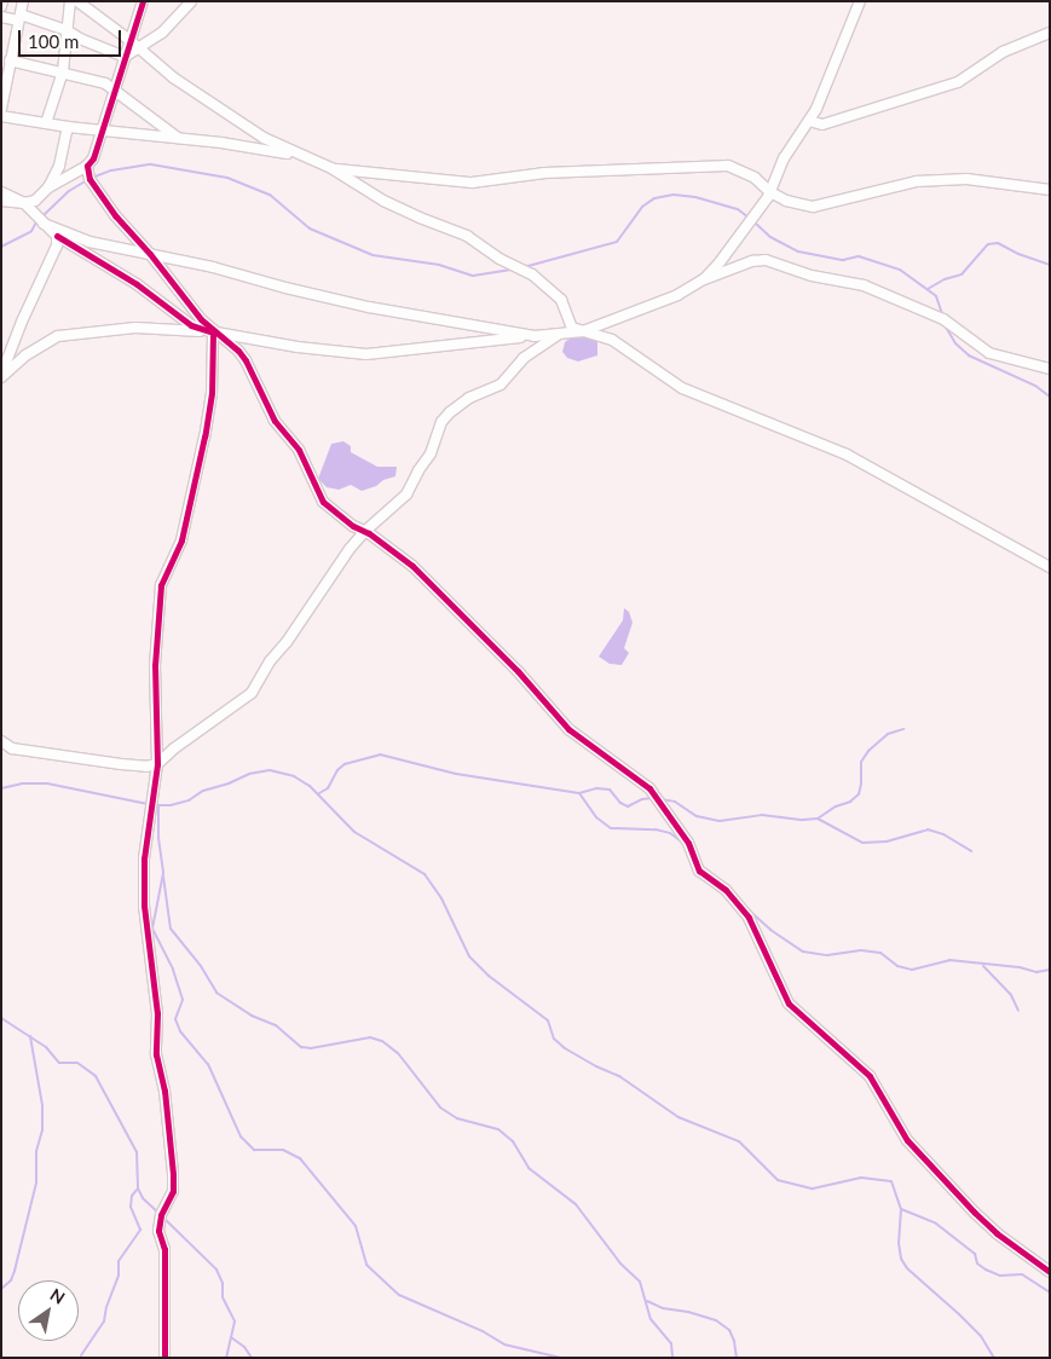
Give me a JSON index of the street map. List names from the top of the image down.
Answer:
{
  "scale_bar": "100 m",
  "north": "top right"
}
